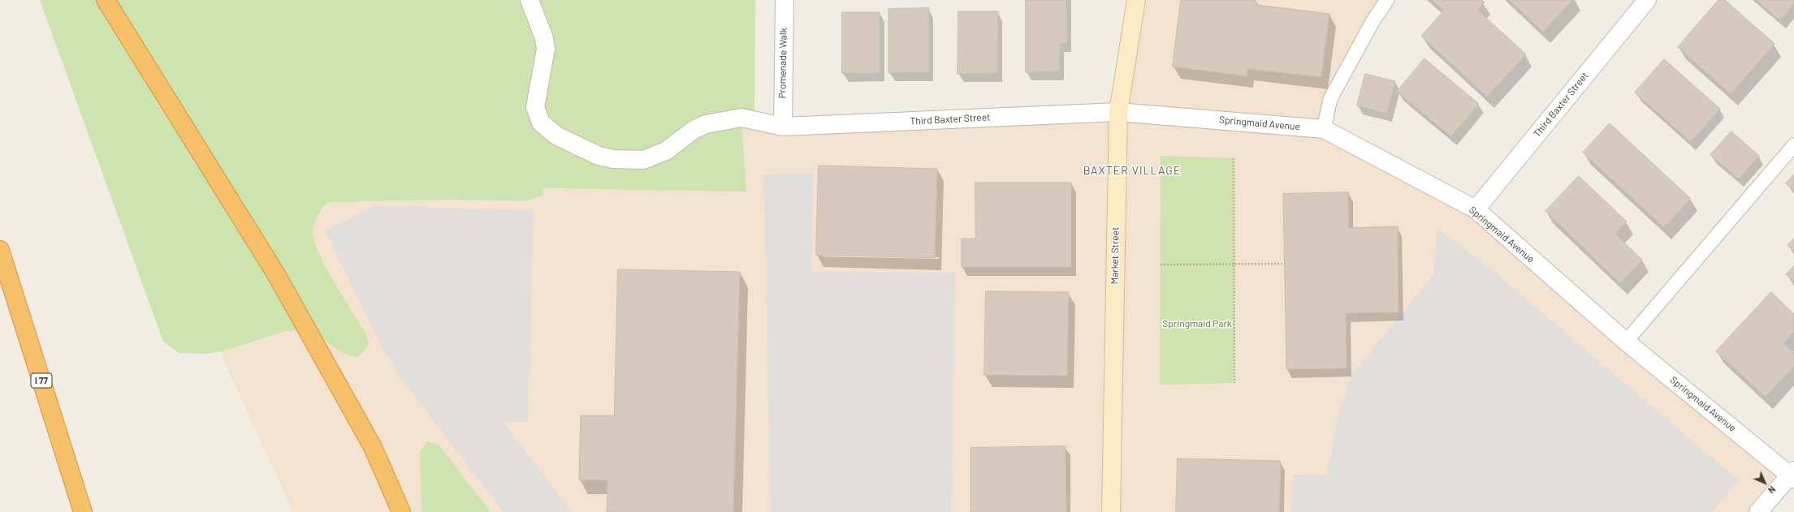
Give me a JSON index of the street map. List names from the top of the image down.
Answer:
{
  "streets": {
    "highway": ["I 77"],
    "street": [
      "Promenade Walk",
      "Third Baxter Street",
      "Springmaid Avenue",
      "Market Street"
    ]
  },
  "crossings": [
    ["Promenade Walk", "Third Baxter Street"],
    ["Third Baxter Street", "Springmaid Avenue"],
    ["Third Baxter Street", "Market Street"],
    ["Springmaid Avenue", "Market Street"]
  ],
  "districts": ["BAXTER VILLAGE"],
  "parks": ["Springmaid Park"],
  "north": "bottom right"
}
